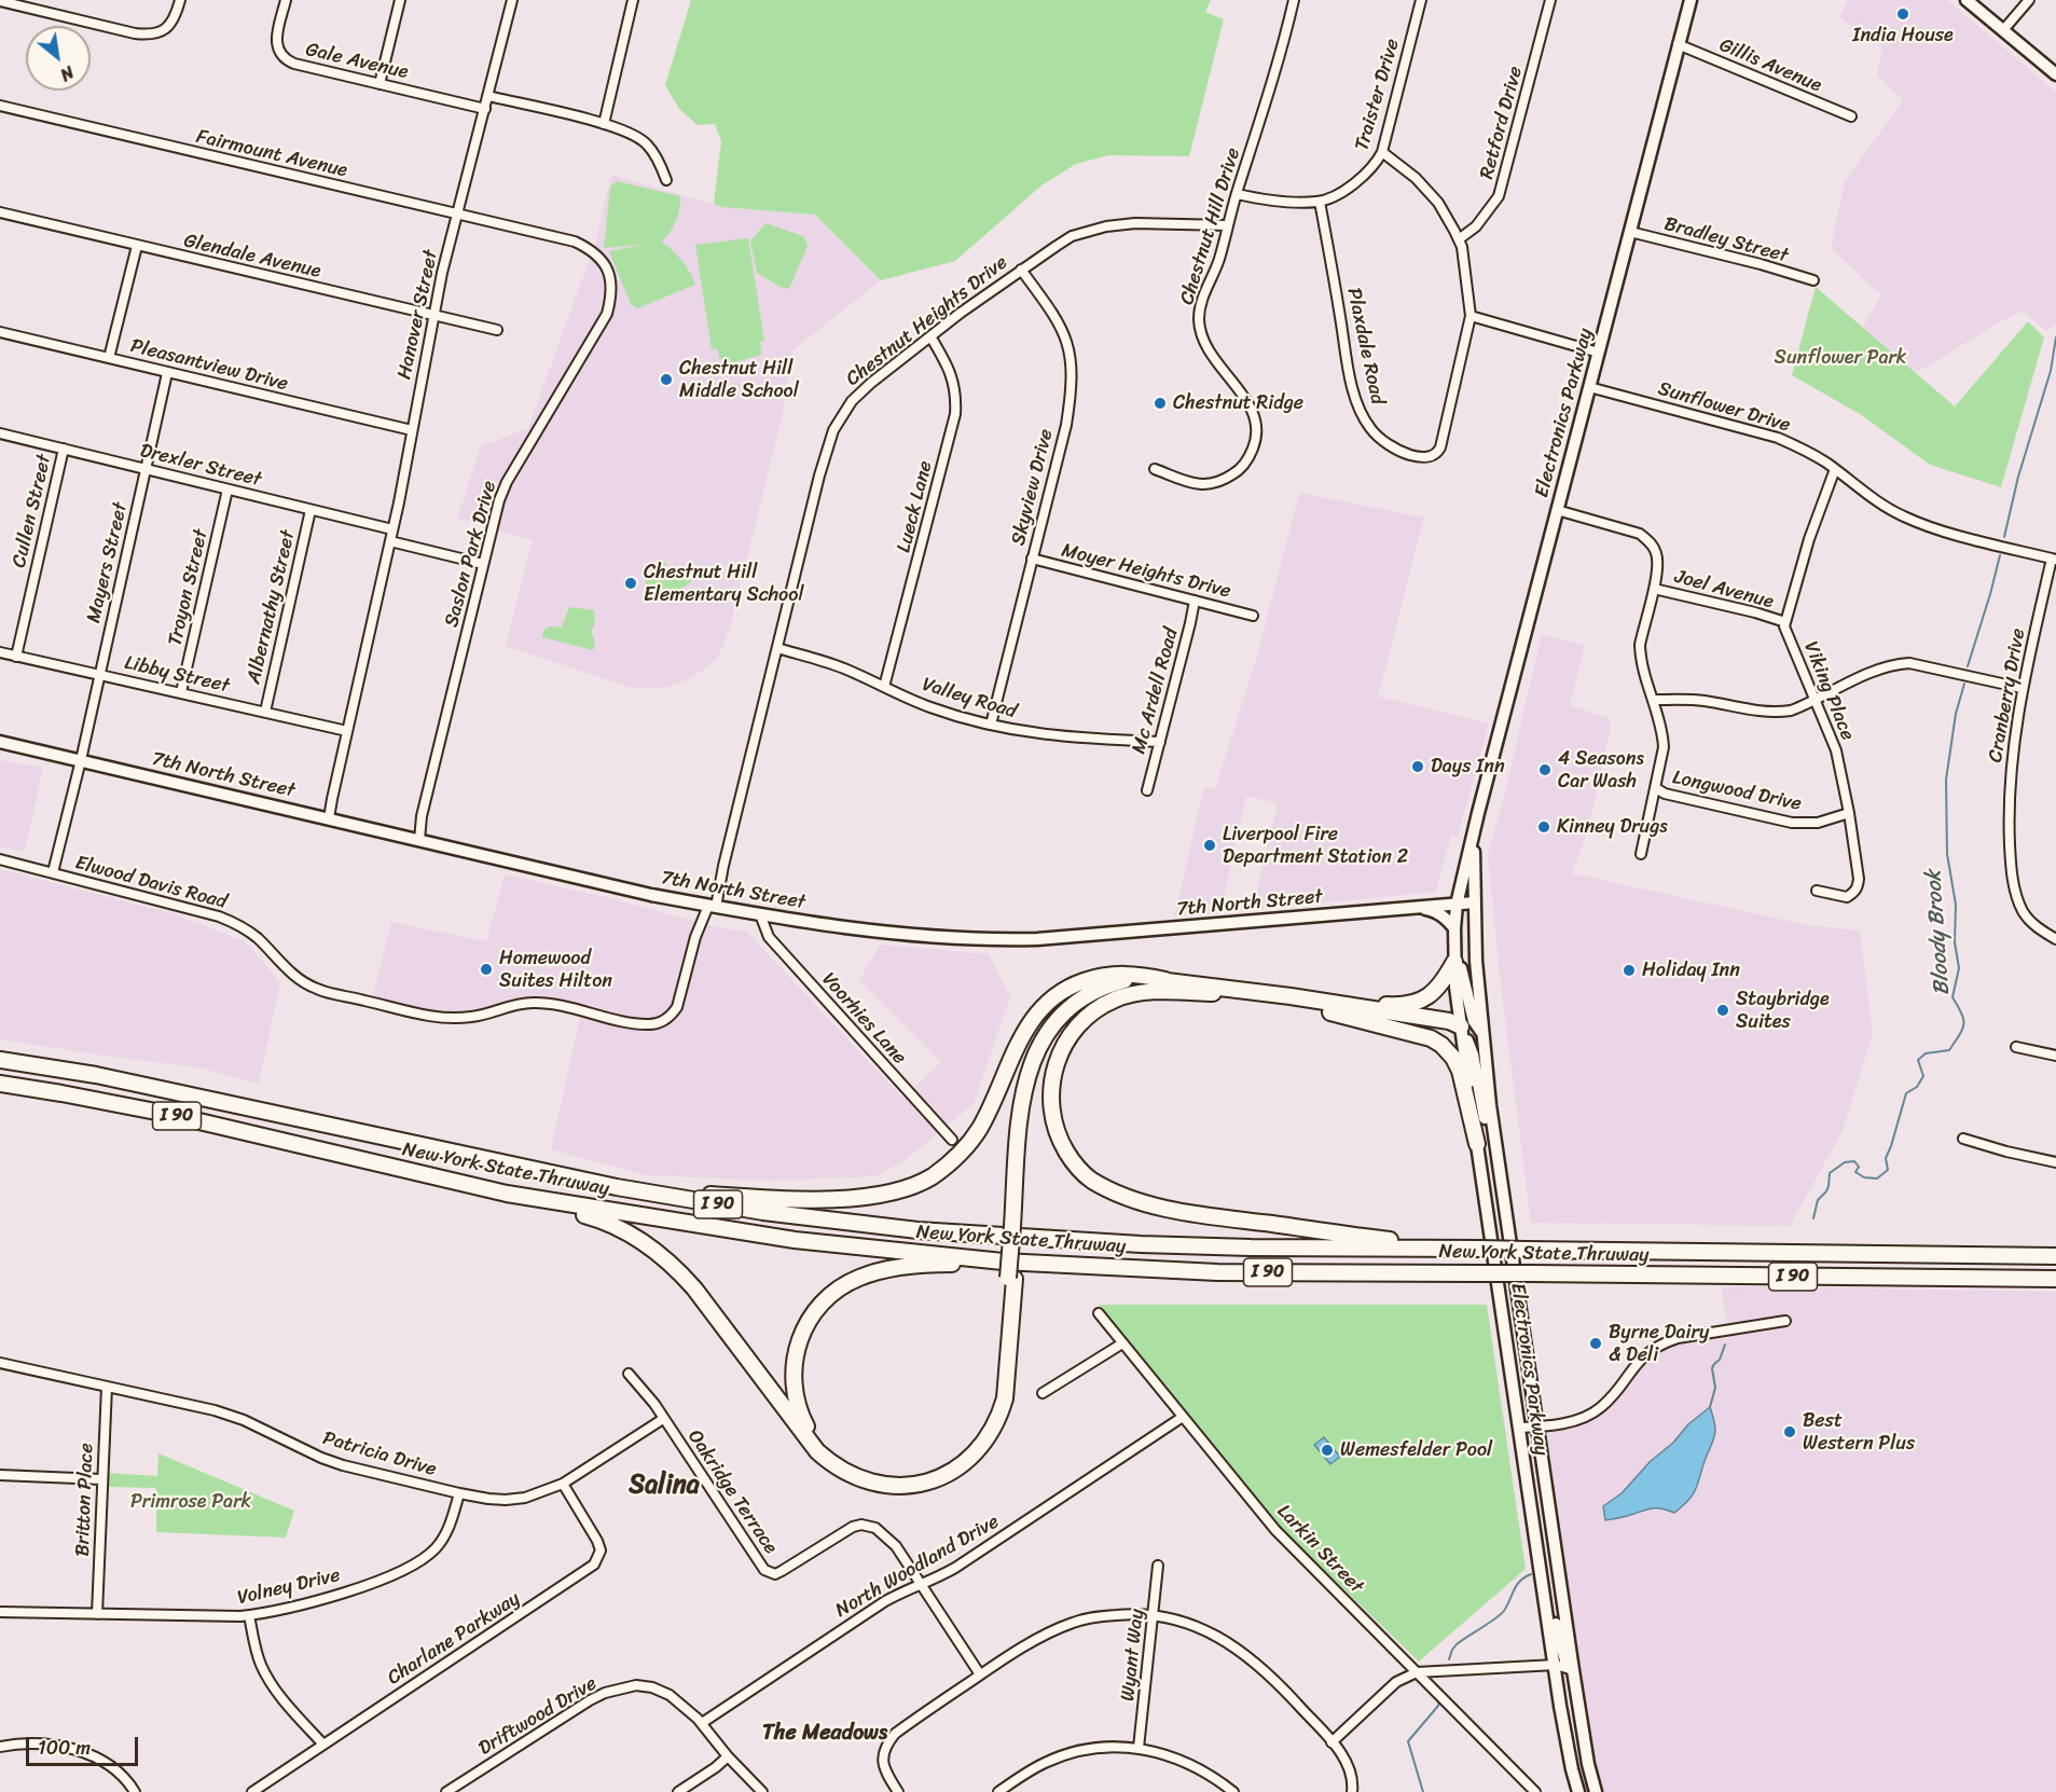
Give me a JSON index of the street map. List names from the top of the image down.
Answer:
{
  "streets": {
    "highway": ["I 90", "New York State Thruway"],
    "main road": ["Electronics Parkway", "7th North Street"],
    "street": [
      "Gale Avenue",
      "Gillis Avenue",
      "Traister Drive",
      "Retford Drive",
      "Fairmount Avenue",
      "Chestnut Hill Drive",
      "Bradley Street",
      "Glendale Avenue",
      "Hanover Street",
      "Chestnut Heights Drive",
      "Plaxdale Road",
      "Pleasantview Drive",
      "Sunflower Drive",
      "Drexler Street",
      "Skyview Drive",
      "Lueck Lane",
      "Cullen Street",
      "Saslon Park Drive",
      "Mayers Street",
      "Moyer Heights Drive",
      "Troyon Street",
      "Joel Avenue",
      "Albernathy Street",
      "Libby Street",
      "Mc Ardell Road",
      "Viking Place",
      "Cranberry Drive",
      "Valley Road",
      "Longwood Drive",
      "Elwood Davis Road",
      "Voorhies Lane",
      "Patricia Drive",
      "Oakridge Terrace",
      "Britton Place",
      "Larkin Street",
      "North Woodland Drive",
      "Volney Drive",
      "Charlane Parkway",
      "Wyant Way",
      "Driftwood Drive"
    ]
  },
  "crossings": [
    ["Gale Avenue", "Hanover Street"],
    ["Gillis Avenue", "Electronics Parkway"],
    ["Traister Drive", "Chestnut Hill Drive"],
    ["Traister Drive", "Plaxdale Road"],
    ["Fairmount Avenue", "Hanover Street"],
    ["Fairmount Avenue", "Saslon Park Drive"],
    ["Chestnut Hill Drive", "Chestnut Heights Drive"],
    ["Bradley Street", "Electronics Parkway"],
    ["Glendale Avenue", "Hanover Street"],
    ["Hanover Street", "Pleasantview Drive"],
    ["Hanover Street", "Drexler Street"],
    ["Chestnut Heights Drive", "Skyview Drive"],
    ["Chestnut Heights Drive", "Lueck Lane"],
    ["Chestnut Heights Drive", "Valley Road"],
    ["Chestnut Heights Drive", "7th North Street"],
    ["Chestnut Heights Drive", "Elwood Davis Road"],
    ["Pleasantview Drive", "Mayers Street"],
    ["Sunflower Drive", "Electronics Parkway"],
    ["Sunflower Drive", "Viking Place"],
    ["Sunflower Drive", "Cranberry Drive"],
    ["Electronics Parkway", "7th North Street"],
    ["Drexler Street", "Cullen Street"],
    ["Drexler Street", "Mayers Street"],
    ["Drexler Street", "Troyon Street"],
    ["Drexler Street", "Albernathy Street"],
    ["Skyview Drive", "Moyer Heights Drive"],
    ["Skyview Drive", "Valley Road"],
    ["Lueck Lane", "Valley Road"],
    ["Cullen Street", "Libby Street"],
    ["Saslon Park Drive", "7th North Street"],
    ["Mayers Street", "Libby Street"],
    ["Mayers Street", "7th North Street"],
    ["Mayers Street", "Elwood Davis Road"],
    ["Moyer Heights Drive", "Mc Ardell Road"],
    ["Troyon Street", "Libby Street"],
    ["Joel Avenue", "Viking Place"],
    ["Albernathy Street", "Libby Street"],
    ["Mc Ardell Road", "Valley Road"],
    ["Viking Place", "Longwood Drive"],
    ["7th North Street", "Elwood Davis Road"],
    ["7th North Street", "Voorhies Lane"],
    ["Patricia Drive", "Oakridge Terrace"],
    ["Patricia Drive", "Britton Place"],
    ["Patricia Drive", "Volney Drive"],
    ["Patricia Drive", "Charlane Parkway"],
    ["Oakridge Terrace", "North Woodland Drive"],
    ["Britton Place", "Volney Drive"],
    ["Larkin Street", "North Woodland Drive"],
    ["North Woodland Drive", "Driftwood Drive"]
  ],
  "districts": ["Salina", "The Meadows"],
  "water": ["Bloody Brook"],
  "parks": ["Sunflower Park", "Primrose Park"],
  "places": [
    "India House",
    "Chestnut Hill Middle School",
    "Chestnut Ridge",
    "Chestnut Hill Elementary School",
    "Days Inn",
    "4 Seasons Car Wash",
    "Kinney Drugs",
    "Liverpool Fire Department Station 2",
    "Homewood Suites Hilton",
    "Holiday Inn",
    "Staybridge Suites",
    "Byrne Dairy & Deli",
    "Best Western Plus",
    "Wemesfelder Pool"
  ],
  "scale_bar": "100 m",
  "north": "bottom right"
}
